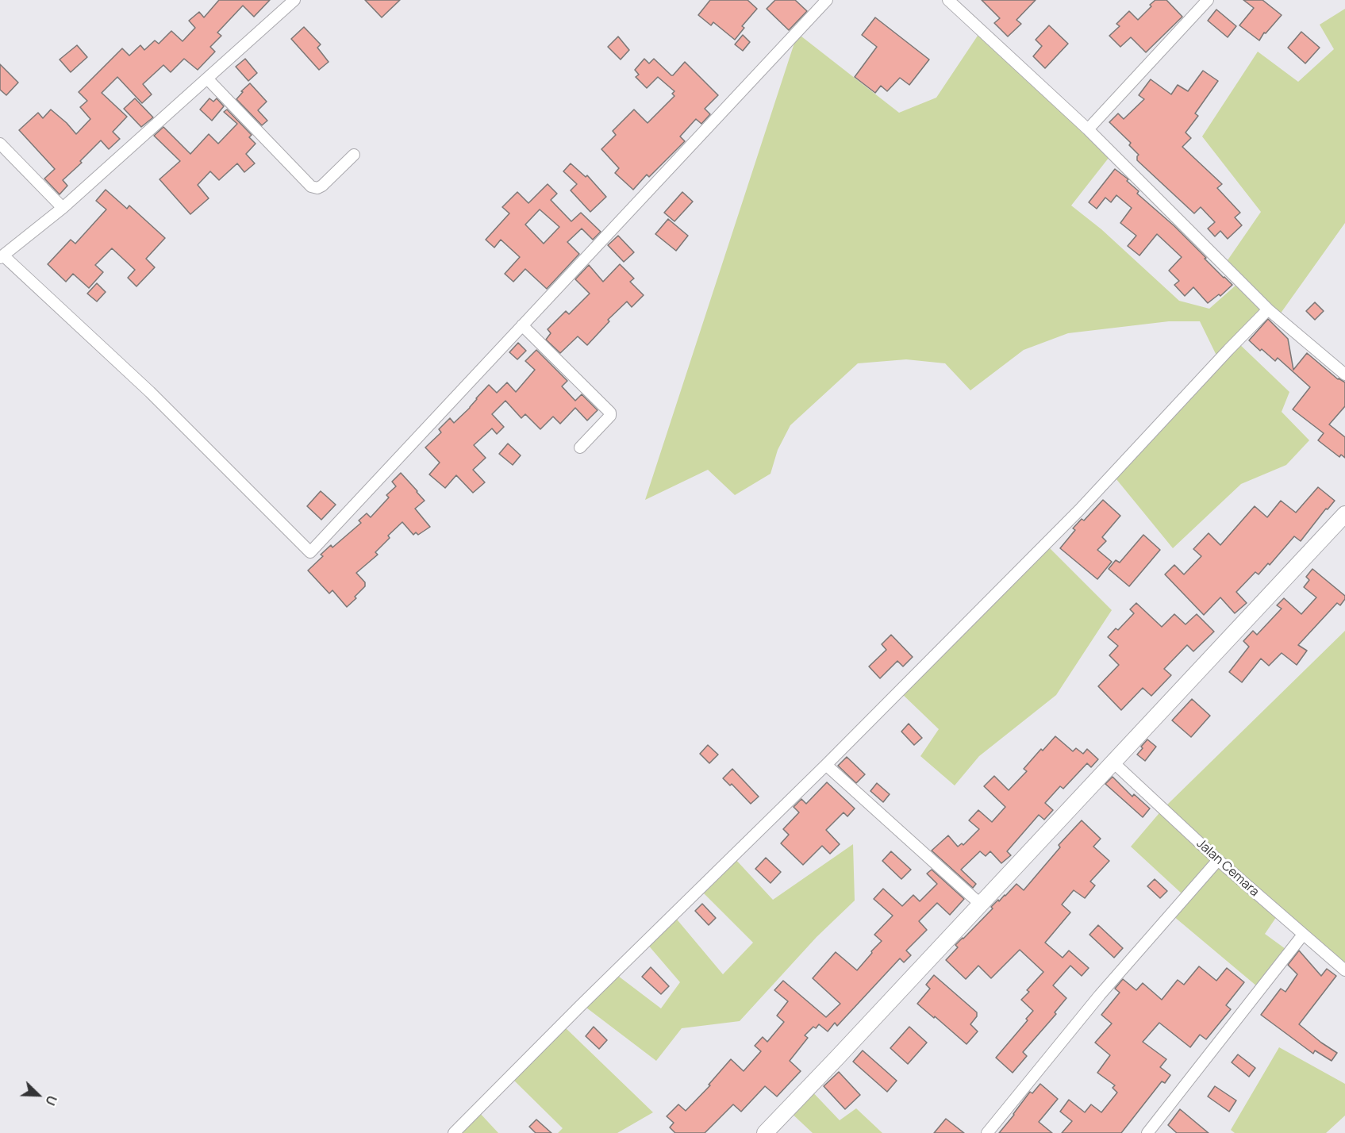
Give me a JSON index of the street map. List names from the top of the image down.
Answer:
{
  "streets": {
    "street": ["Jalan Cemara"]
  },
  "north": "bottom right"
}
